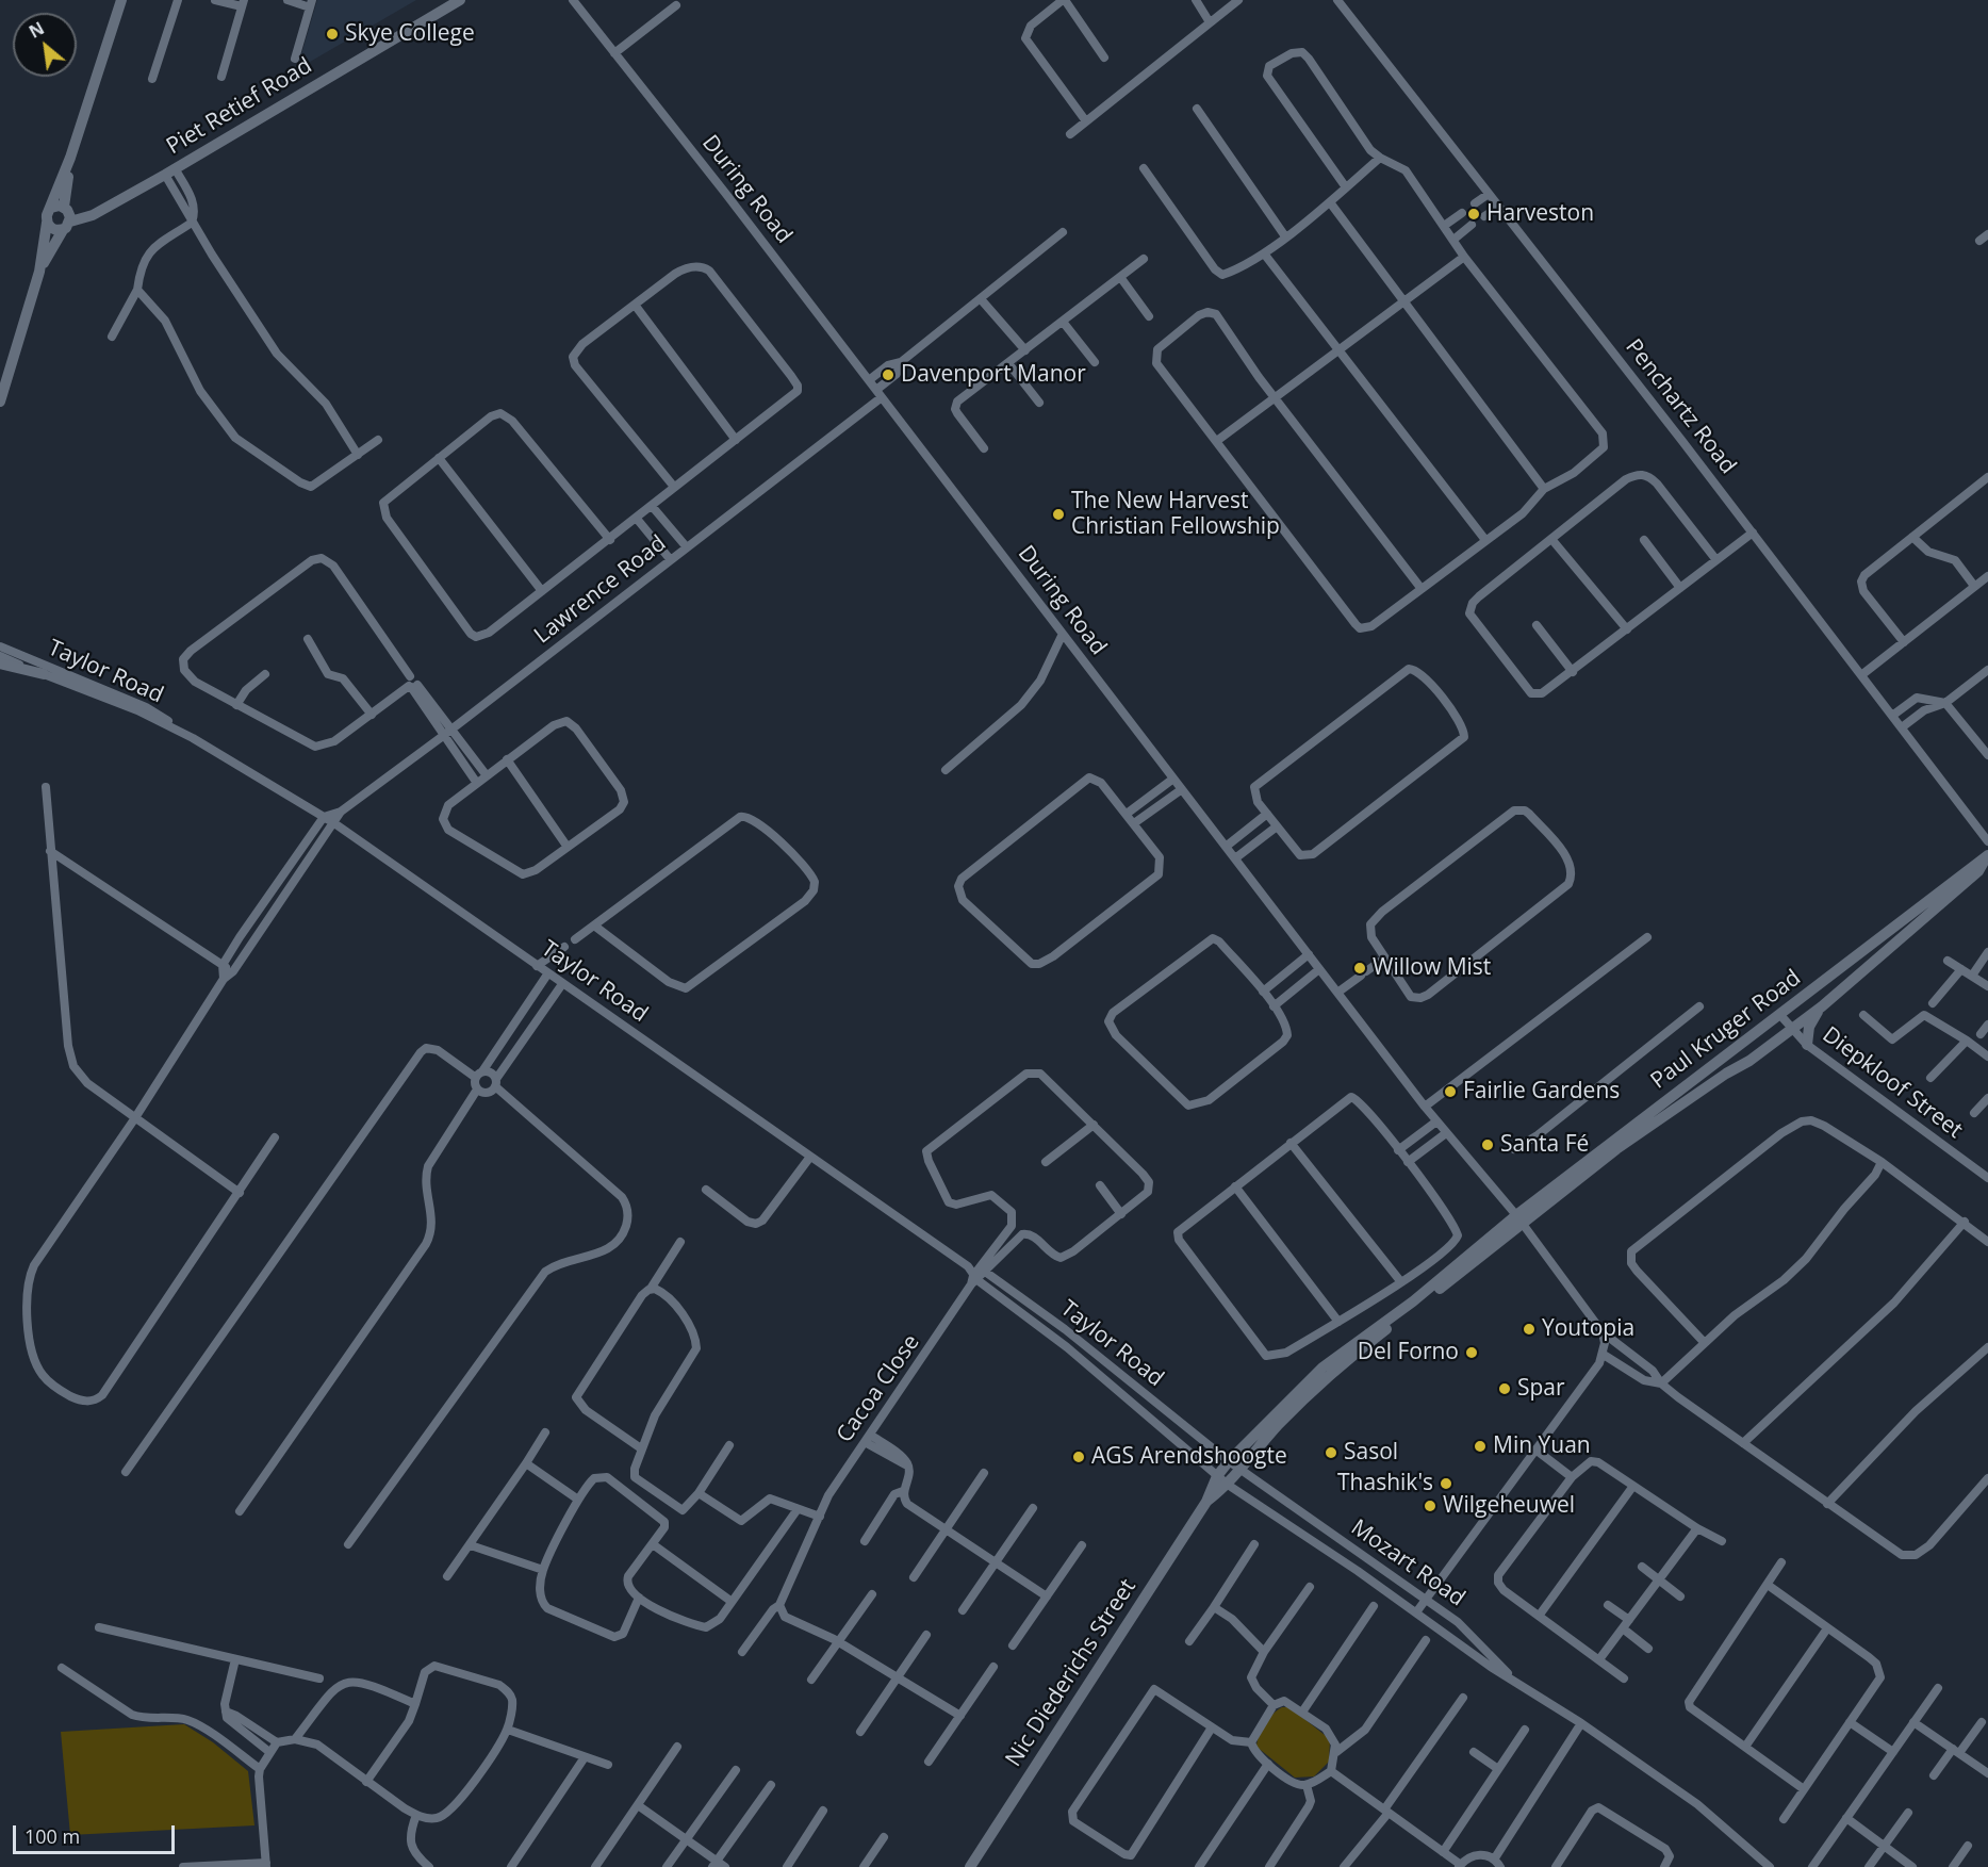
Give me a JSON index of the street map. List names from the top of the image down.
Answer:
{
  "streets": {
    "street": [
      "Piet Retief Road",
      "During Road",
      "Penchartz Road",
      "Lawrence Road",
      "Taylor Road",
      "Paul Kruger Road",
      "Diepkloof Street",
      "Cacoa Close",
      "Mozart Road",
      "Nic Diederichs Street"
    ]
  },
  "crossings": [
    ["During Road", "Lawrence Road"],
    ["During Road", "Paul Kruger Road"],
    ["Lawrence Road", "Taylor Road"],
    ["Taylor Road", "Paul Kruger Road"],
    ["Taylor Road", "Cacoa Close"],
    ["Taylor Road", "Mozart Road"],
    ["Taylor Road", "Nic Diederichs Street"],
    ["Paul Kruger Road", "Diepkloof Street"],
    ["Paul Kruger Road", "Mozart Road"],
    ["Paul Kruger Road", "Nic Diederichs Street"],
    ["Mozart Road", "Nic Diederichs Street"]
  ],
  "places": [
    "Skye College",
    "Harveston",
    "Davenport Manor",
    "The New Harvest Christian Fellowship",
    "Willow Mist",
    "Fairlie Gardens",
    "Santa Fé",
    "Youtopia",
    "Del Forno",
    "Spar",
    "Min Yuan",
    "Sasol",
    "AGS Arendshoogte",
    "Thashik's",
    "Wilgeheuwel"
  ],
  "scale_bar": "100 m",
  "north": "top left"
}
